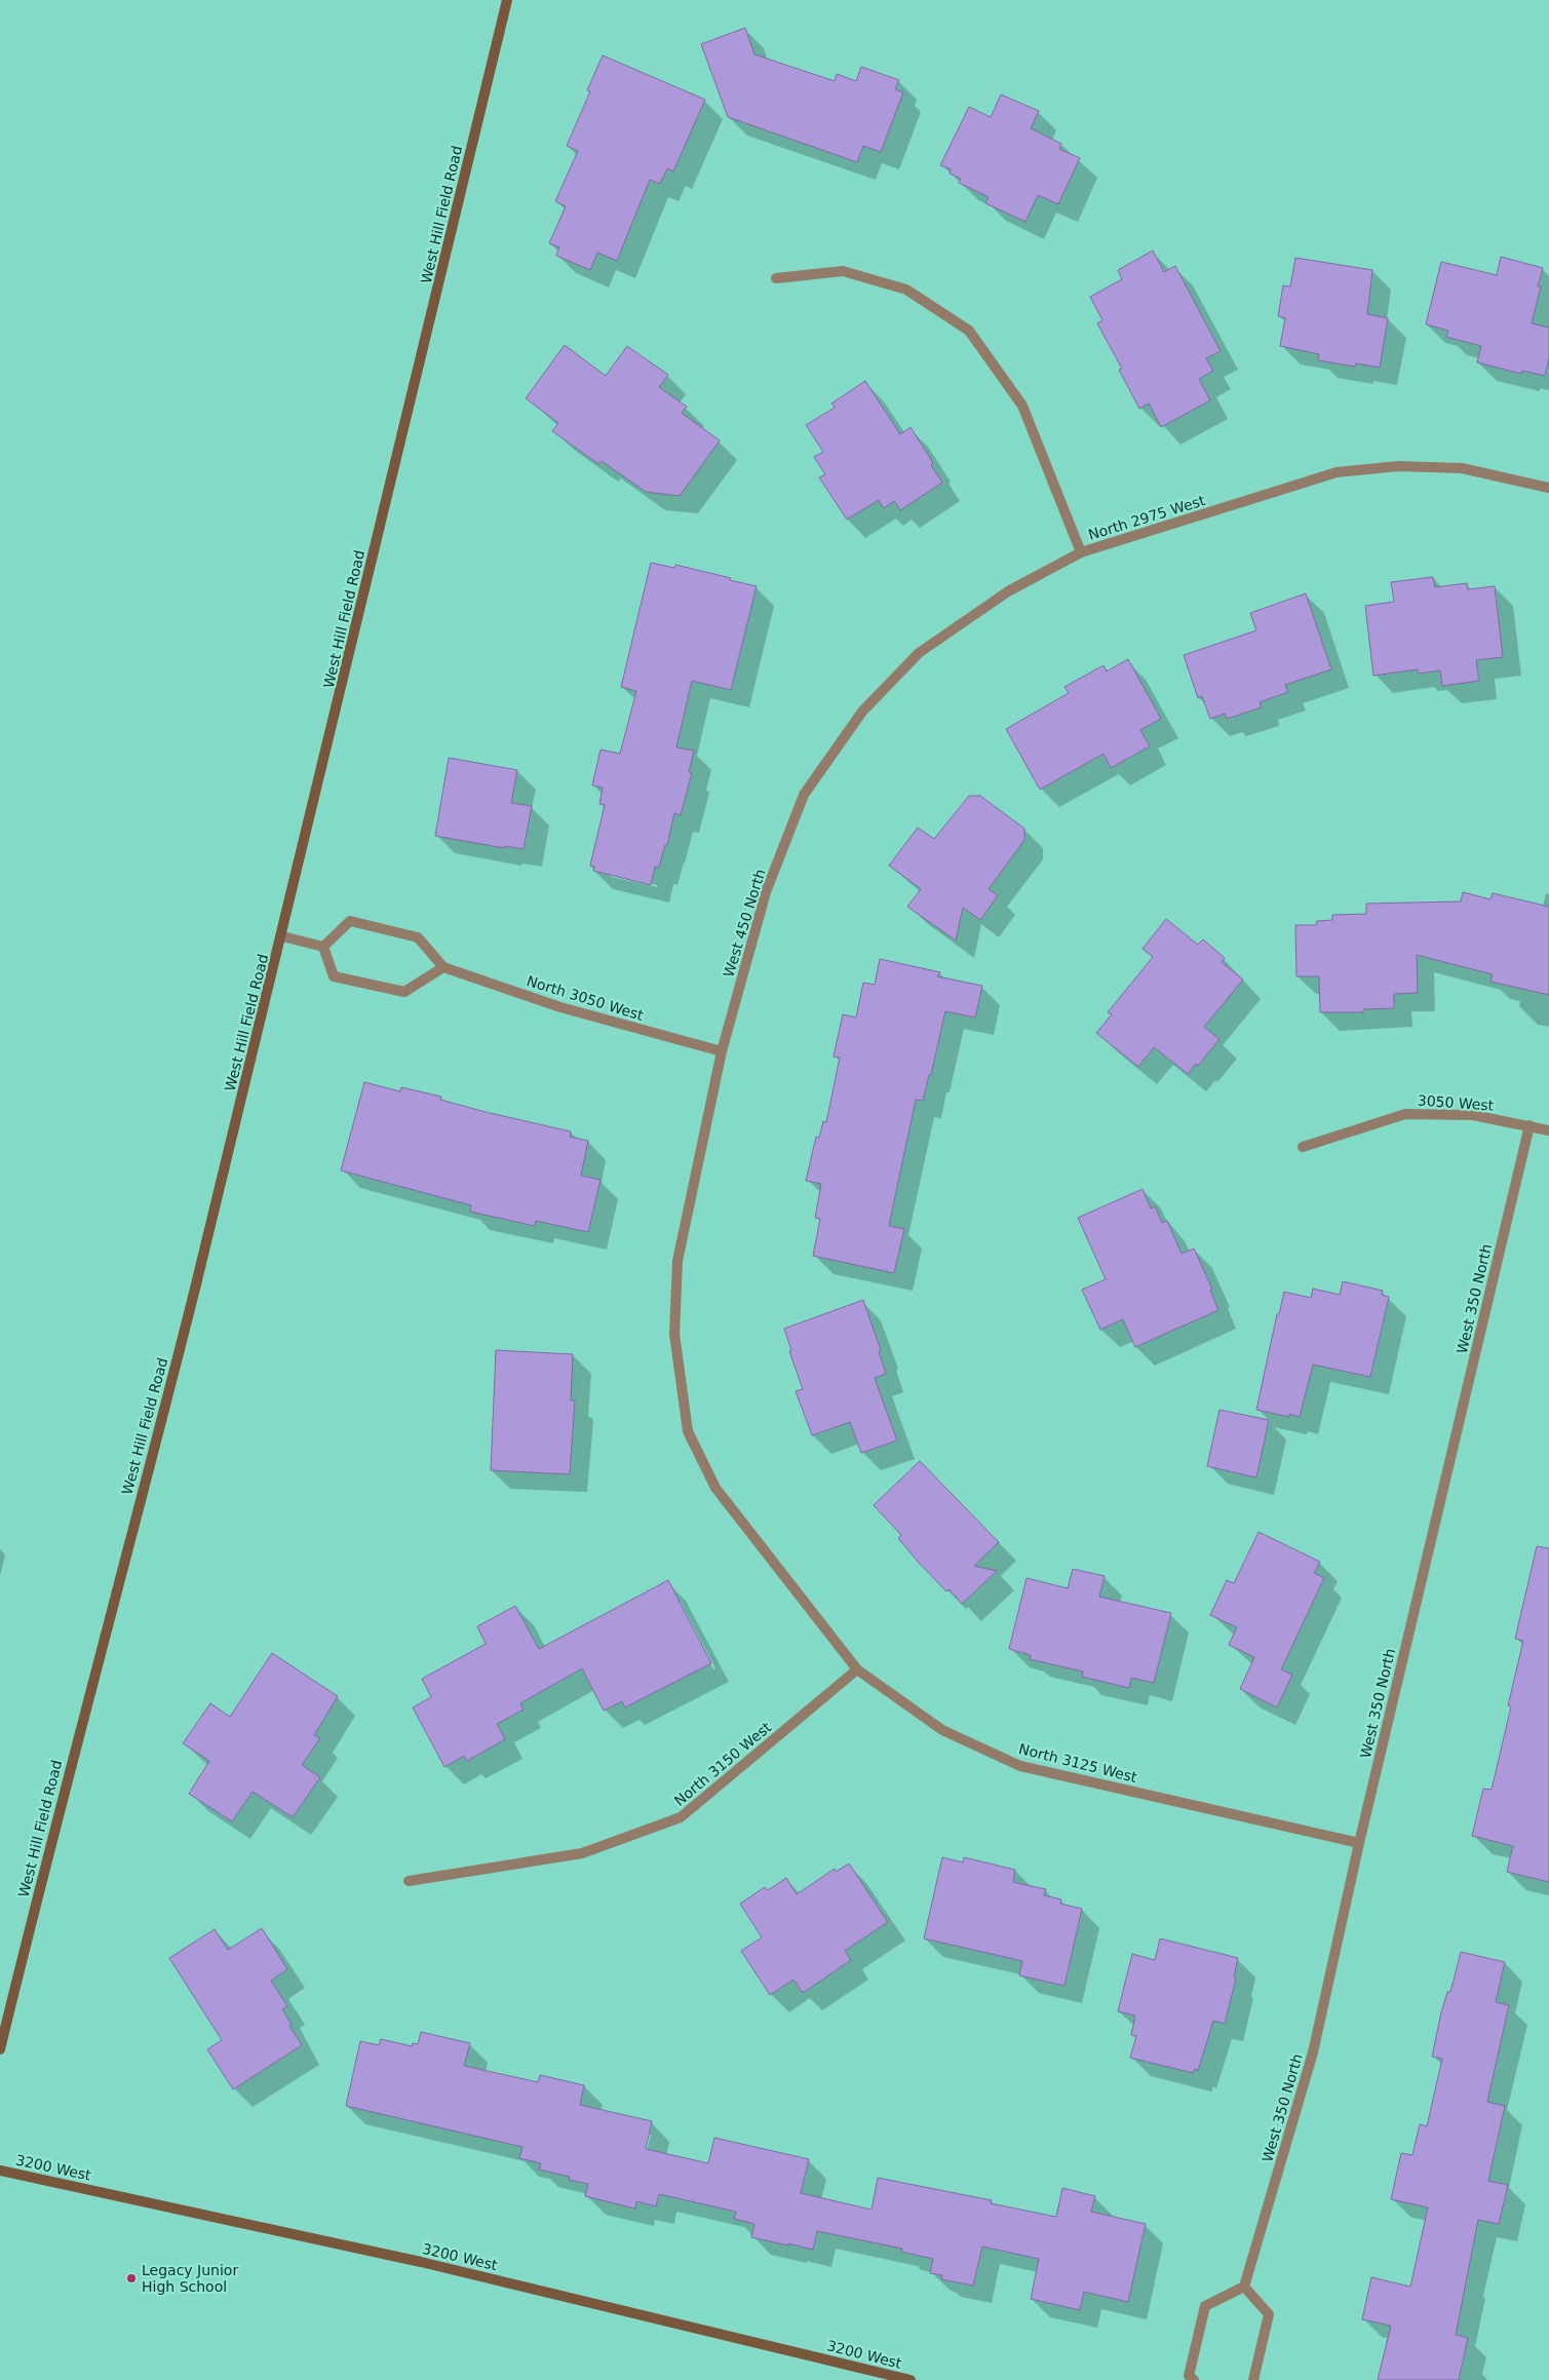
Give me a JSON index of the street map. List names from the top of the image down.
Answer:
{
  "streets": {
    "street": [
      "West Hill Field Road",
      "North 2975 West",
      "West 450 North",
      "North 3050 West",
      "3050 West",
      "West 350 North",
      "North 3125 West",
      "North 3150 West",
      "3200 West"
    ]
  },
  "crossings": [
    ["North 2975 West", "West 450 North"],
    ["West 450 North", "North 3050 West"],
    ["West 450 North", "North 3125 West"],
    ["3050 West", "West 350 North"],
    ["West 350 North", "North 3125 West"],
    ["North 3125 West", "North 3150 West"]
  ],
  "places": ["Legacy Junior High School"]
}
